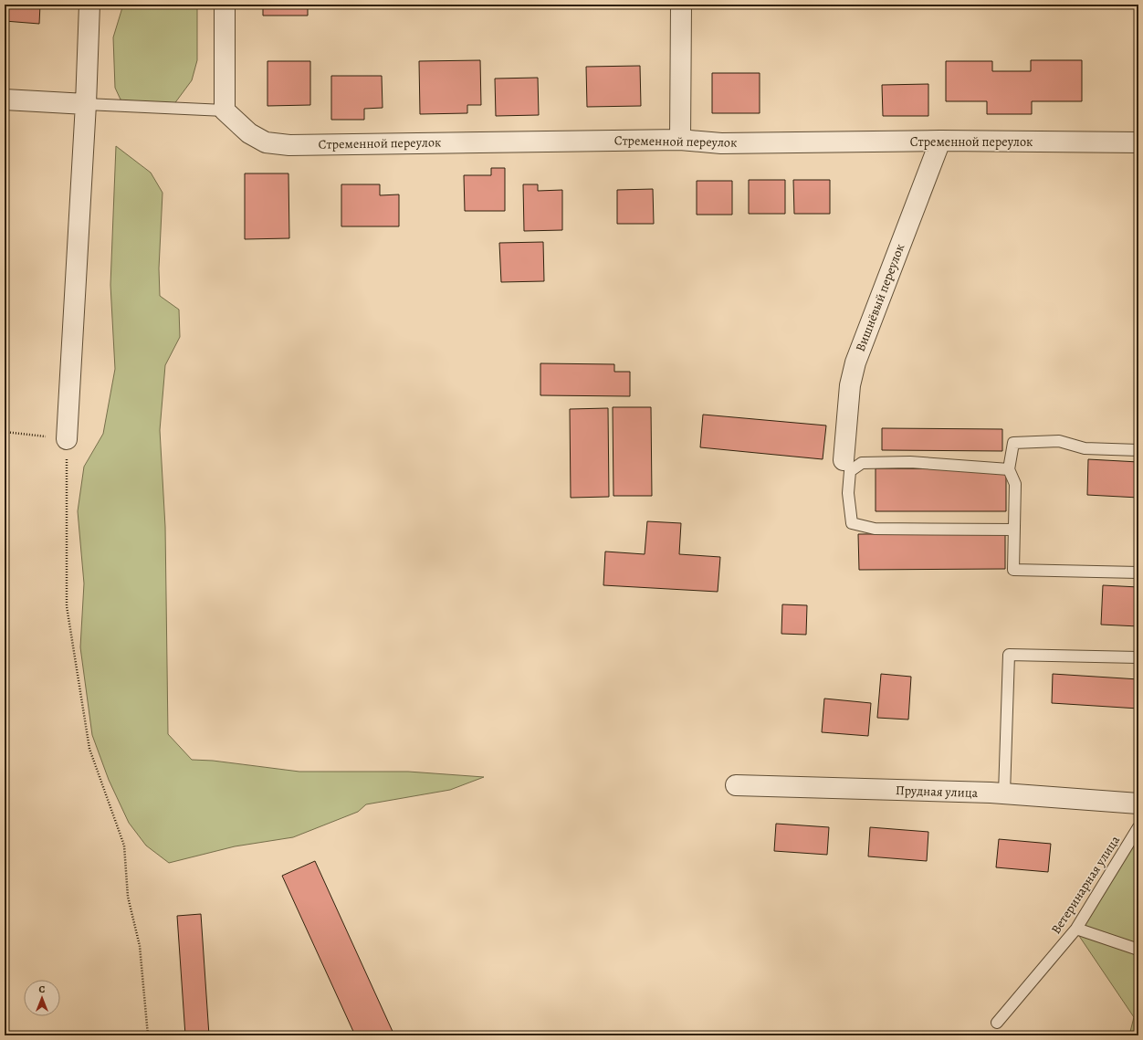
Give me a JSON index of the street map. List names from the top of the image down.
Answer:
{
  "streets": {
    "street": ["Стременной переулок", "Вишнёвый переулок", "Прудная улица"],
    "lane": ["Ветеринарная улица"]
  },
  "crossings": [
    ["Стременной переулок", "Вишнёвый переулок"]
  ],
  "north": "top"
}
